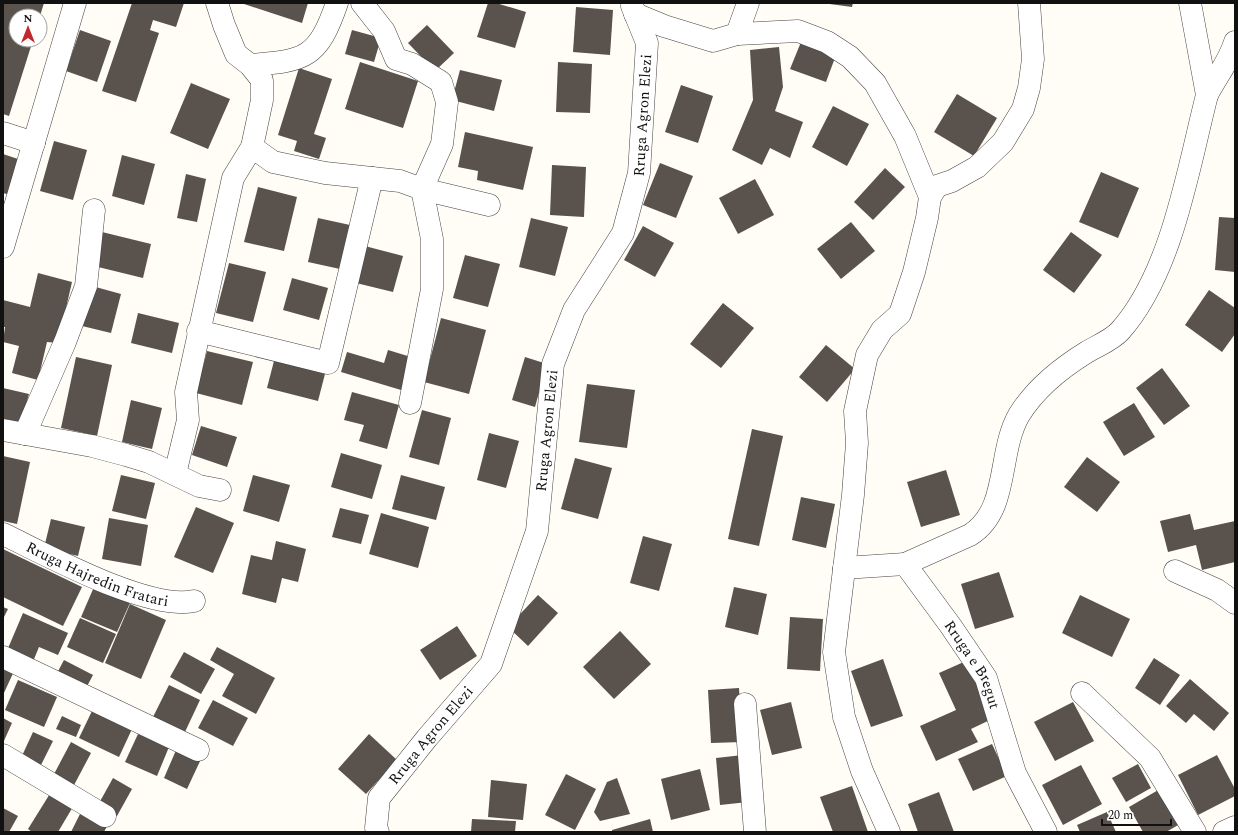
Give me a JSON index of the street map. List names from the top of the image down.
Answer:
{
  "streets": {
    "street": ["Rruga Agron Elezi", "Rruga Hajredin Fratari", "Rruga e Bregut"]
  },
  "scale_bar": "20 m",
  "north": "top"
}
